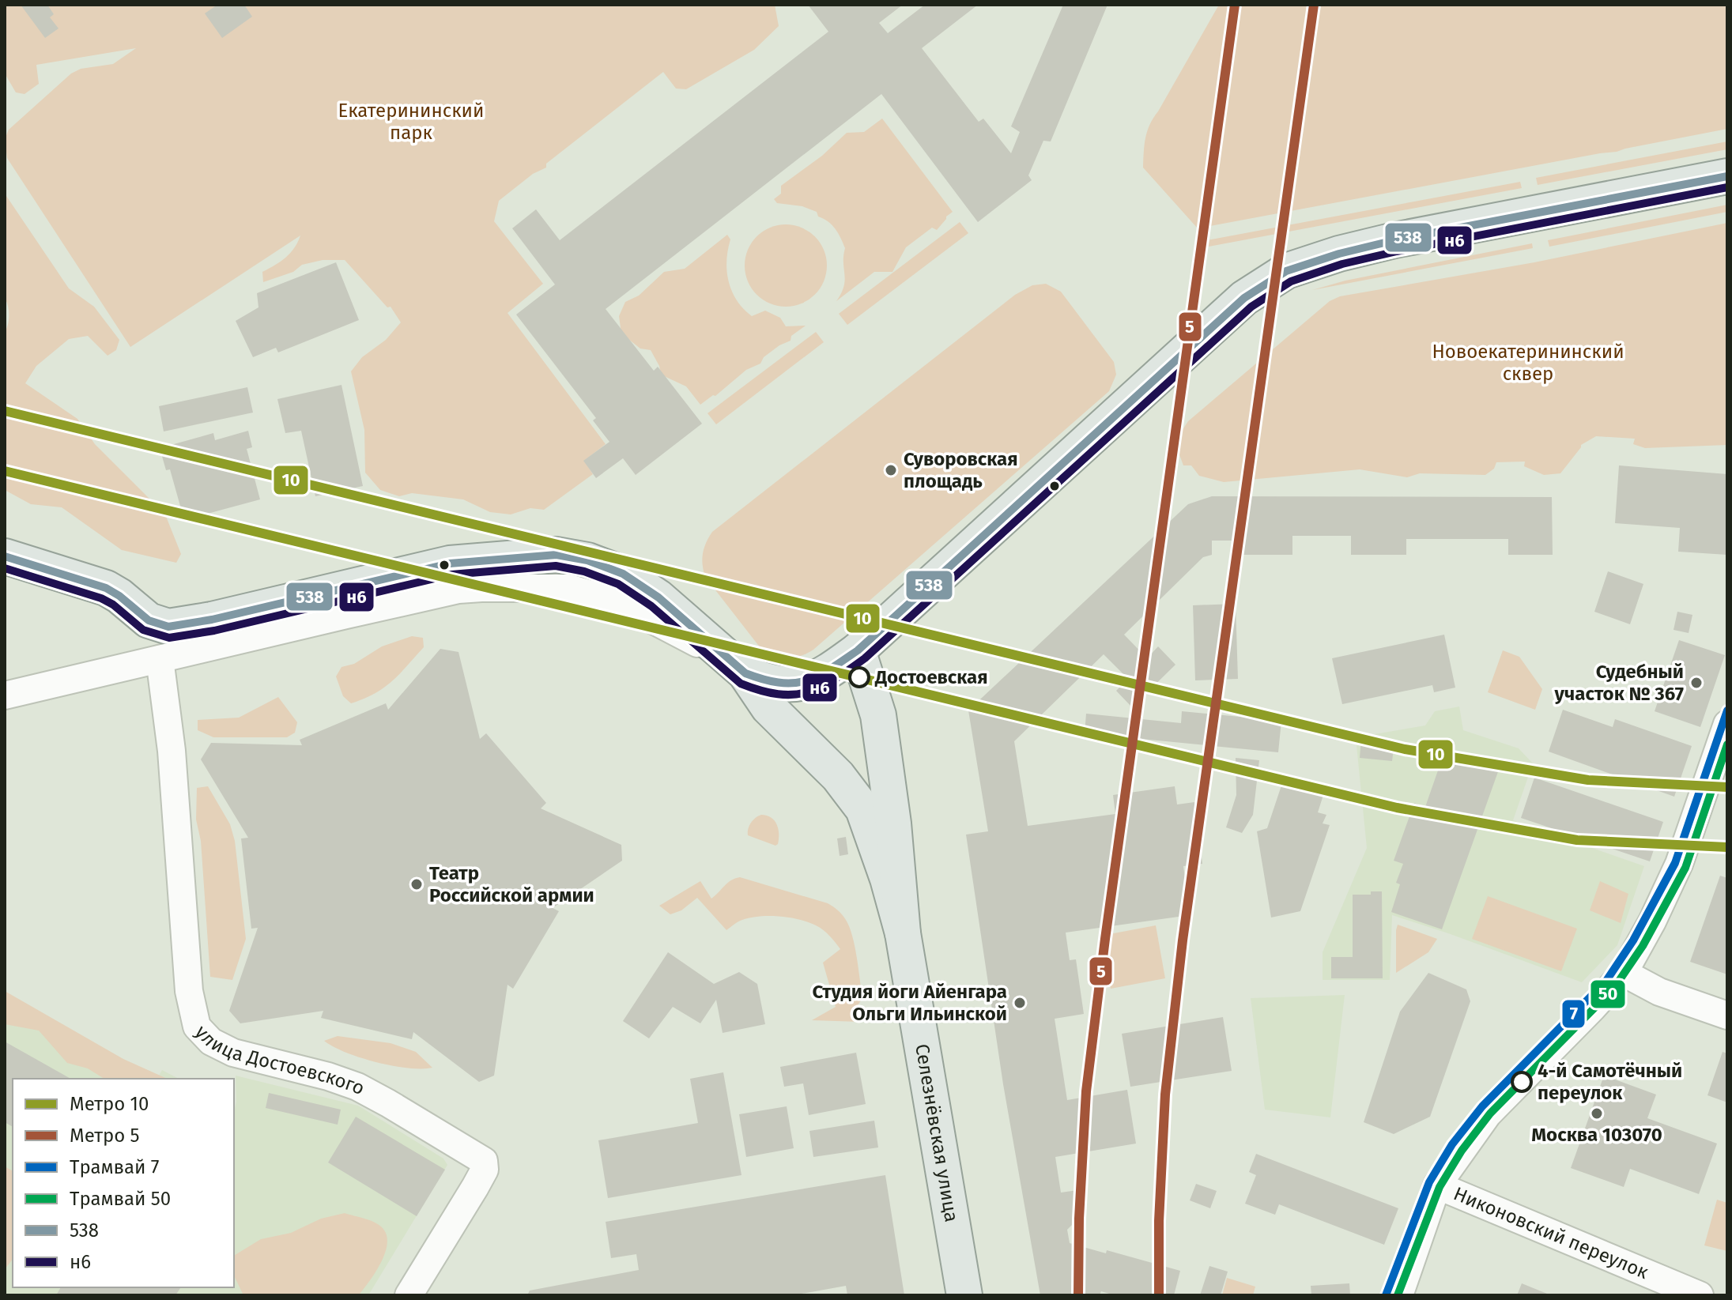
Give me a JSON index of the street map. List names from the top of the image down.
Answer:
{
  "streets": {
    "main road": ["Селезнёвская улица"],
    "street": ["улица Достоевского", "Никоновский переулок"]
  },
  "parks": ["Екатерининский парк", "Новоекатерининский сквер"],
  "places": [
    "Суворовская площадь",
    "Достоевская",
    "Судебный участок № 367",
    "Театр Российской армии",
    "Студия йоги Айенгара Ольги Ильинской",
    "4-й Самотёчный переулок",
    "Москва 103070"
  ],
  "lines": [
    "metro line 5",
    "transit line 538",
    "transit line н6",
    "metro line 10",
    "tram line 7",
    "tram line 50"
  ],
  "legend": [
    "Метро 10",
    "Метро 5",
    "Трамвай 7",
    "Трамвай 50",
    "538",
    "н6"
  ]
}
